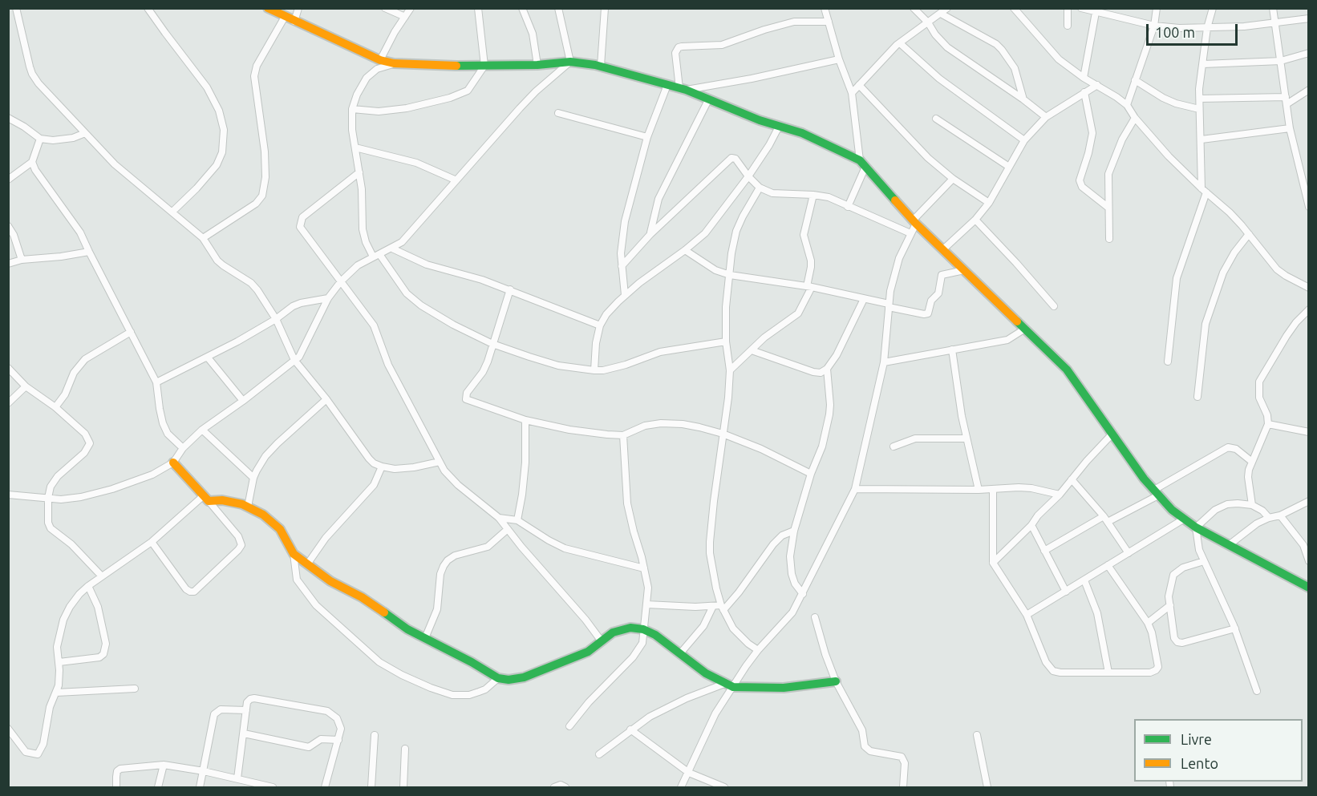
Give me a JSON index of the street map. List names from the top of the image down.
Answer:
{
  "legend": ["Livre", "Lento"],
  "scale_bar": "100 m"
}
